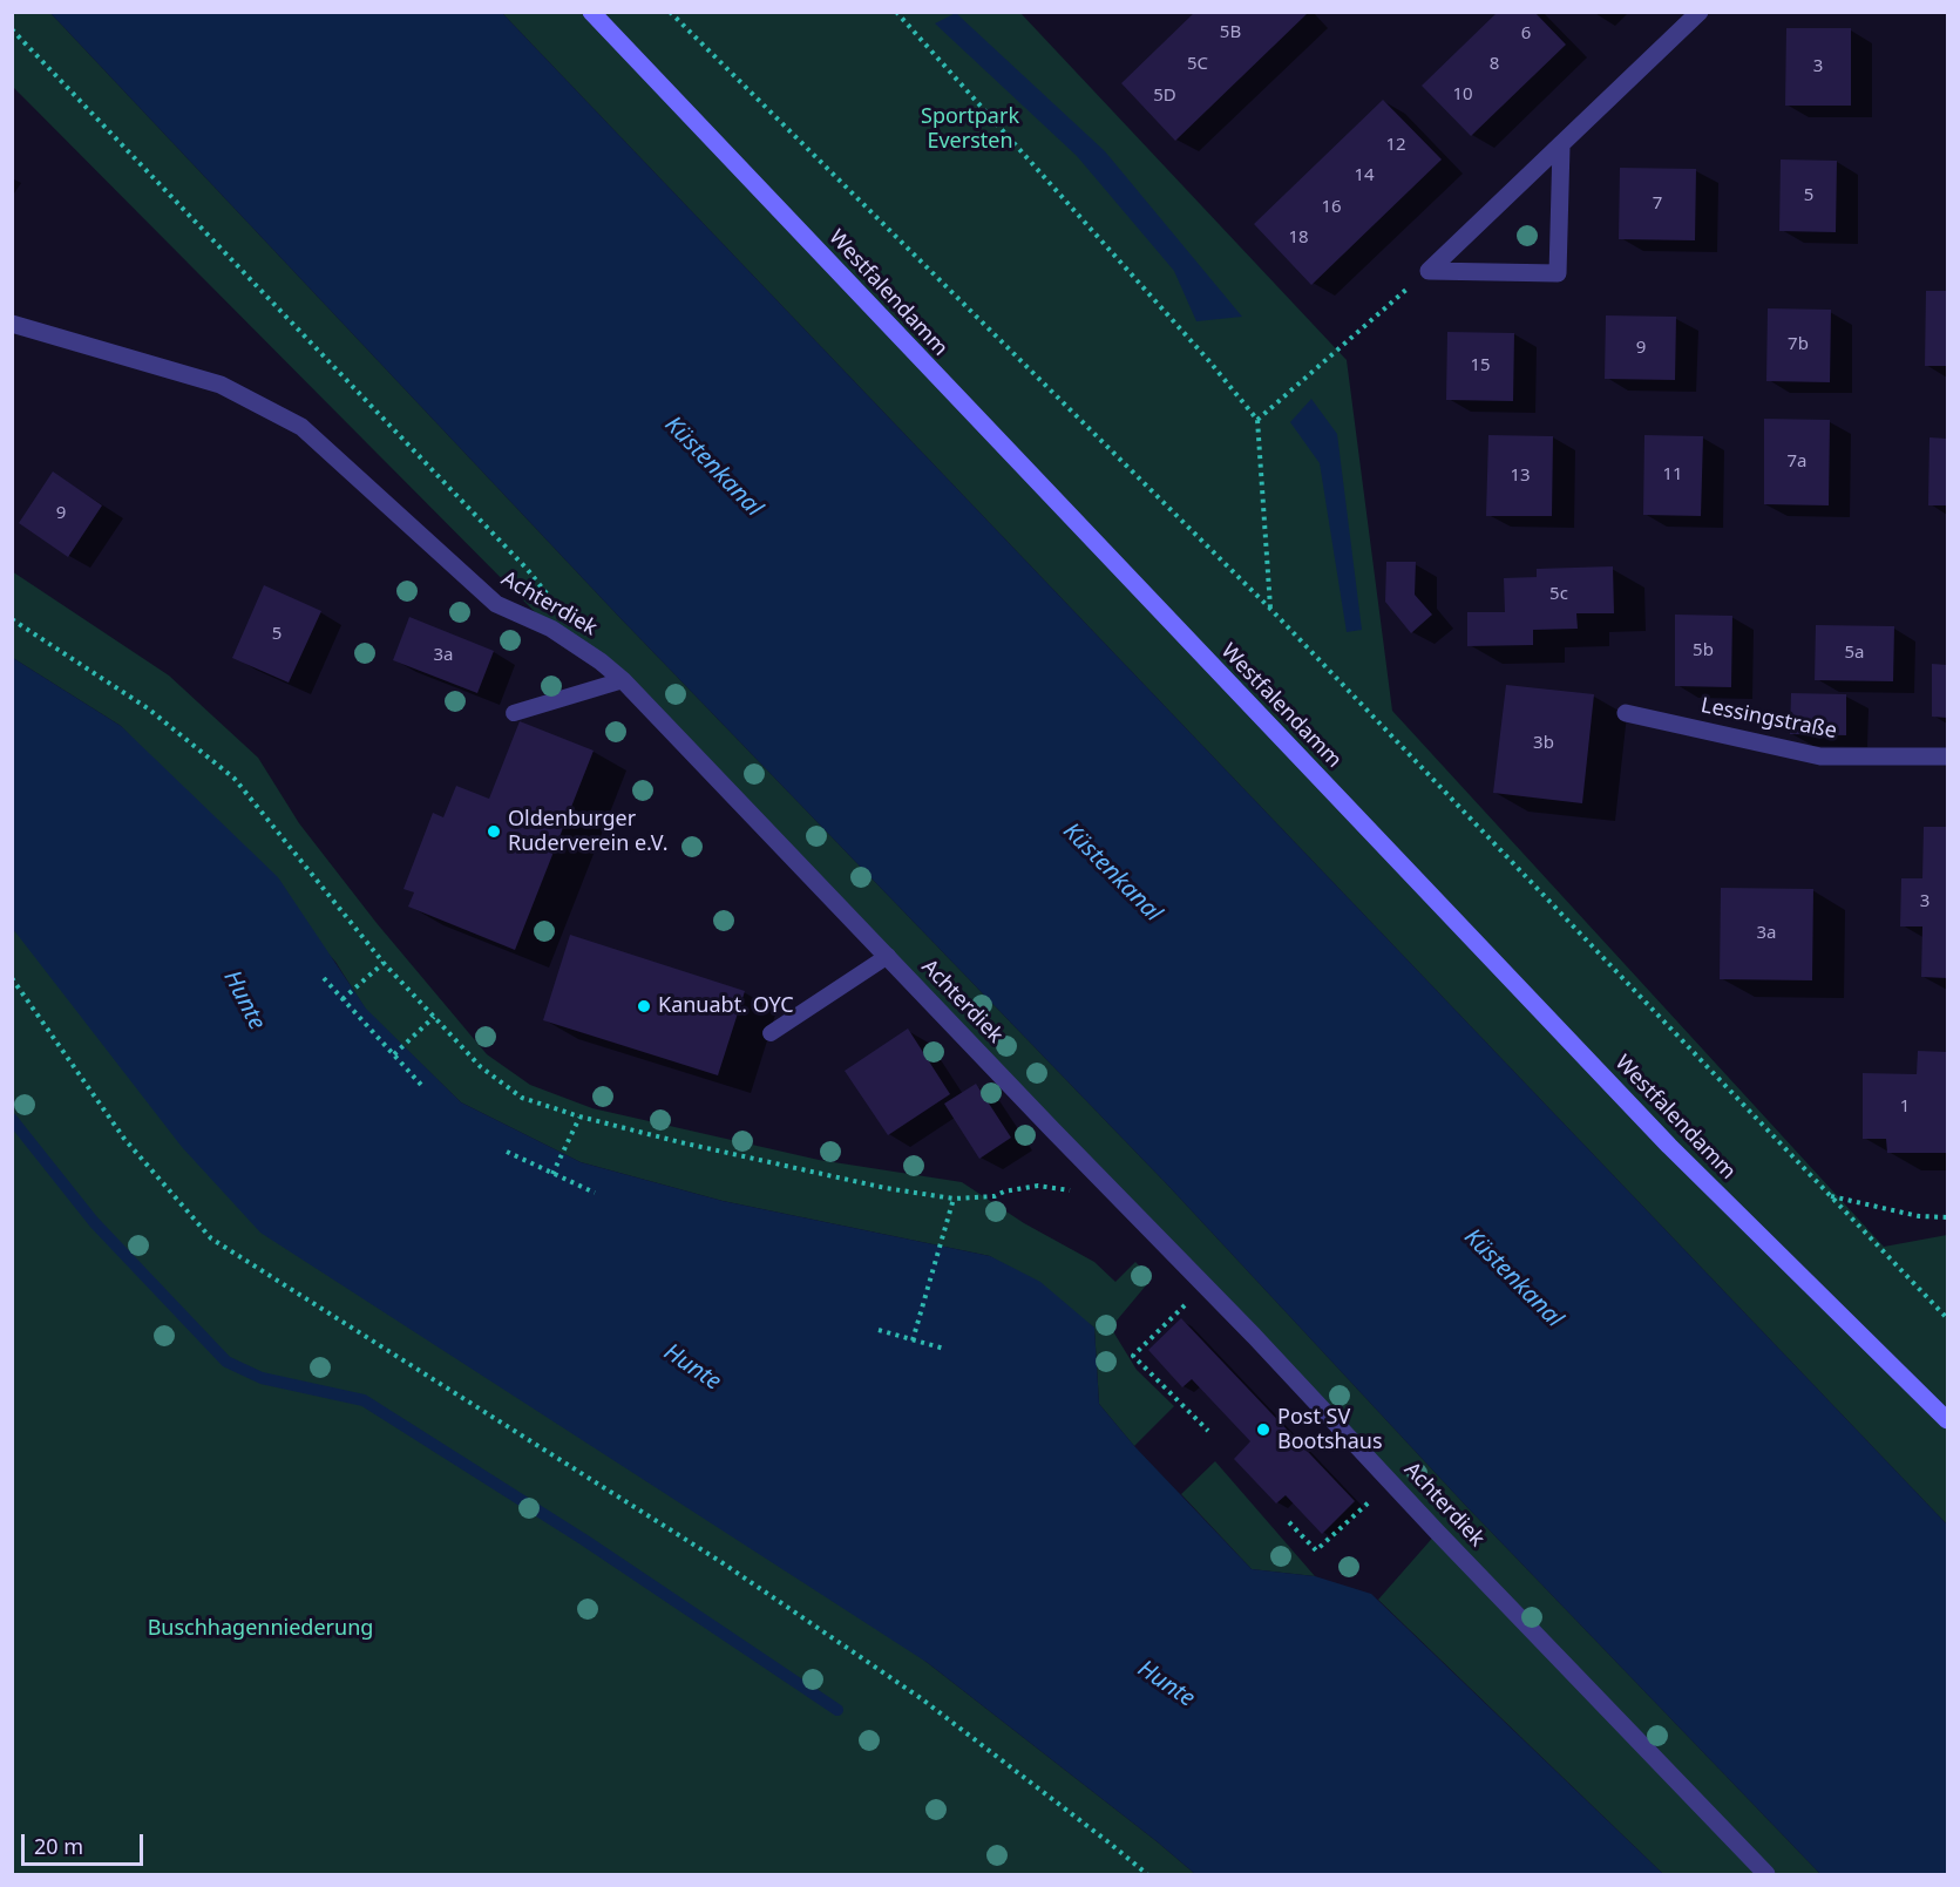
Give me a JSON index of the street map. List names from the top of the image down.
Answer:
{
  "streets": {
    "street": ["Westfalendamm", "Achterdiek", "Lessingstraße"]
  },
  "water": ["Küstenkanal", "Hunte"],
  "parks": ["Sportpark Eversten", "Buschhagenniederung"],
  "places": ["Oldenburger Ruderverein e.V.", "Kanuabt. OYC", "Post SV Bootshaus"],
  "house_numbers": [
    "5B",
    "6",
    "5C",
    "8",
    "3",
    "10",
    "5D",
    "12",
    "14",
    "5",
    "7",
    "16",
    "18",
    "7b",
    "9",
    "15",
    "7a",
    "11",
    "13",
    "9",
    "5c",
    "5",
    "5b",
    "5a",
    "3a",
    "3b",
    "3",
    "3a",
    "1"
  ],
  "scale_bar": "20 m"
}
